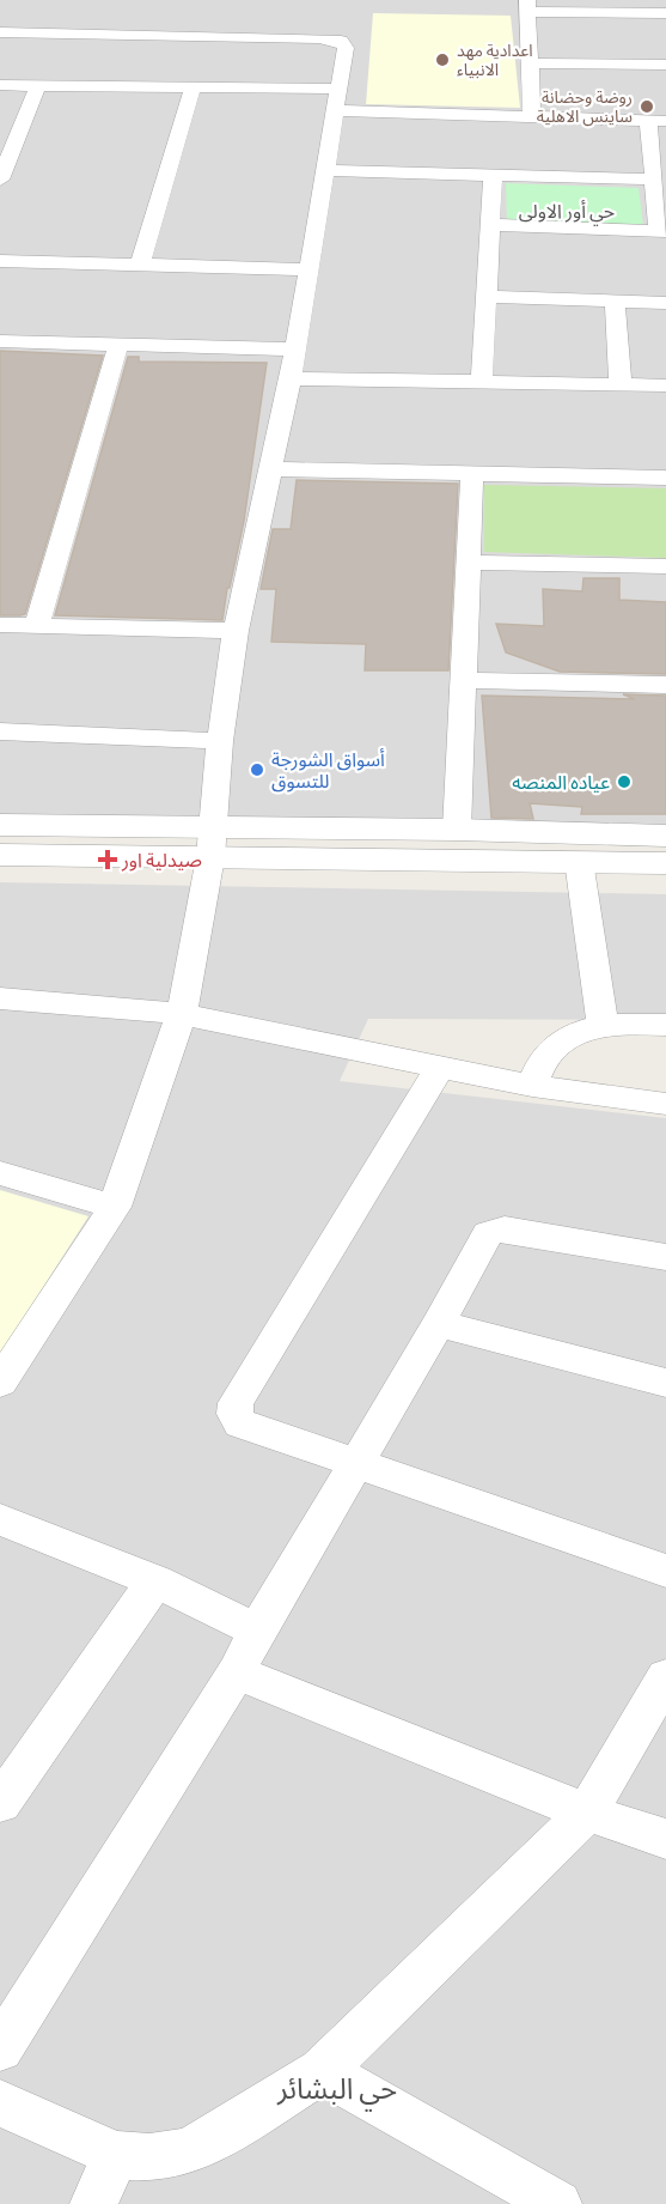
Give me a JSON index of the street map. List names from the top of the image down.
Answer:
{
  "districts": ["حي أور الاولى", "حي البشائر"],
  "places": {
    "other": [
      "اعدادية مهد الانبياء",
      "روضة وحضانة ساينس الاهلية",
      "أسواق الشورجة للتسوق",
      "عياده المنصه"
    ],
    "health": ["صيدلية اور"]
  }
}
